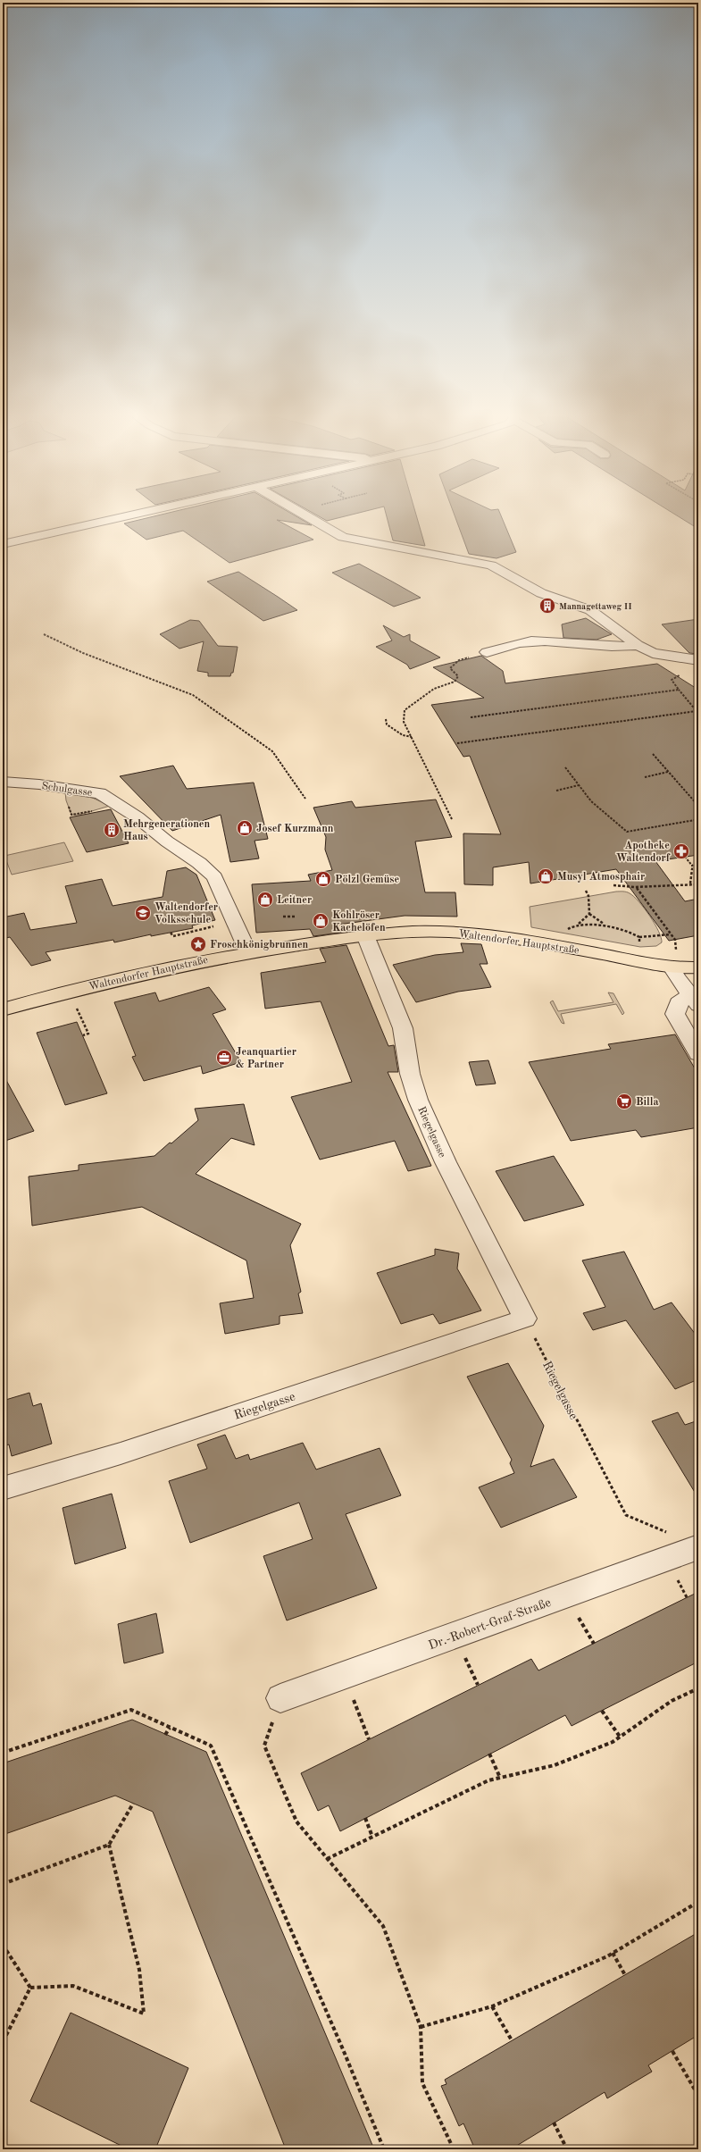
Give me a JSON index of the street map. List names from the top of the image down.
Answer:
{
  "streets": {
    "main road": ["Waltendorfer Hauptstraße"],
    "street": ["Schulgasse", "Riegelgasse", "Dr.-Robert-Graf-Straße"]
  },
  "crossings": [
    ["Schulgasse", "Waltendorfer Hauptstraße"],
    ["Waltendorfer Hauptstraße", "Riegelgasse"]
  ],
  "places": {
    "building": ["Mannagettaweg II", "Mehrgenerationen Haus"],
    "shop": [
      "Josef Kurzmann",
      "Musyl Atmosphair",
      "Pölzl Gemüse",
      "Leitner",
      "Kohlröser Kachelöfen"
    ],
    "pharmacy": ["Apotheke Waltendorf"],
    "school or university": ["Waltendorfer Volksschule"],
    "place": ["Froschkönigbrunnen"],
    "office": ["Jeanquartier & Partner"],
    "supermarket": ["Billa"]
  }
}
